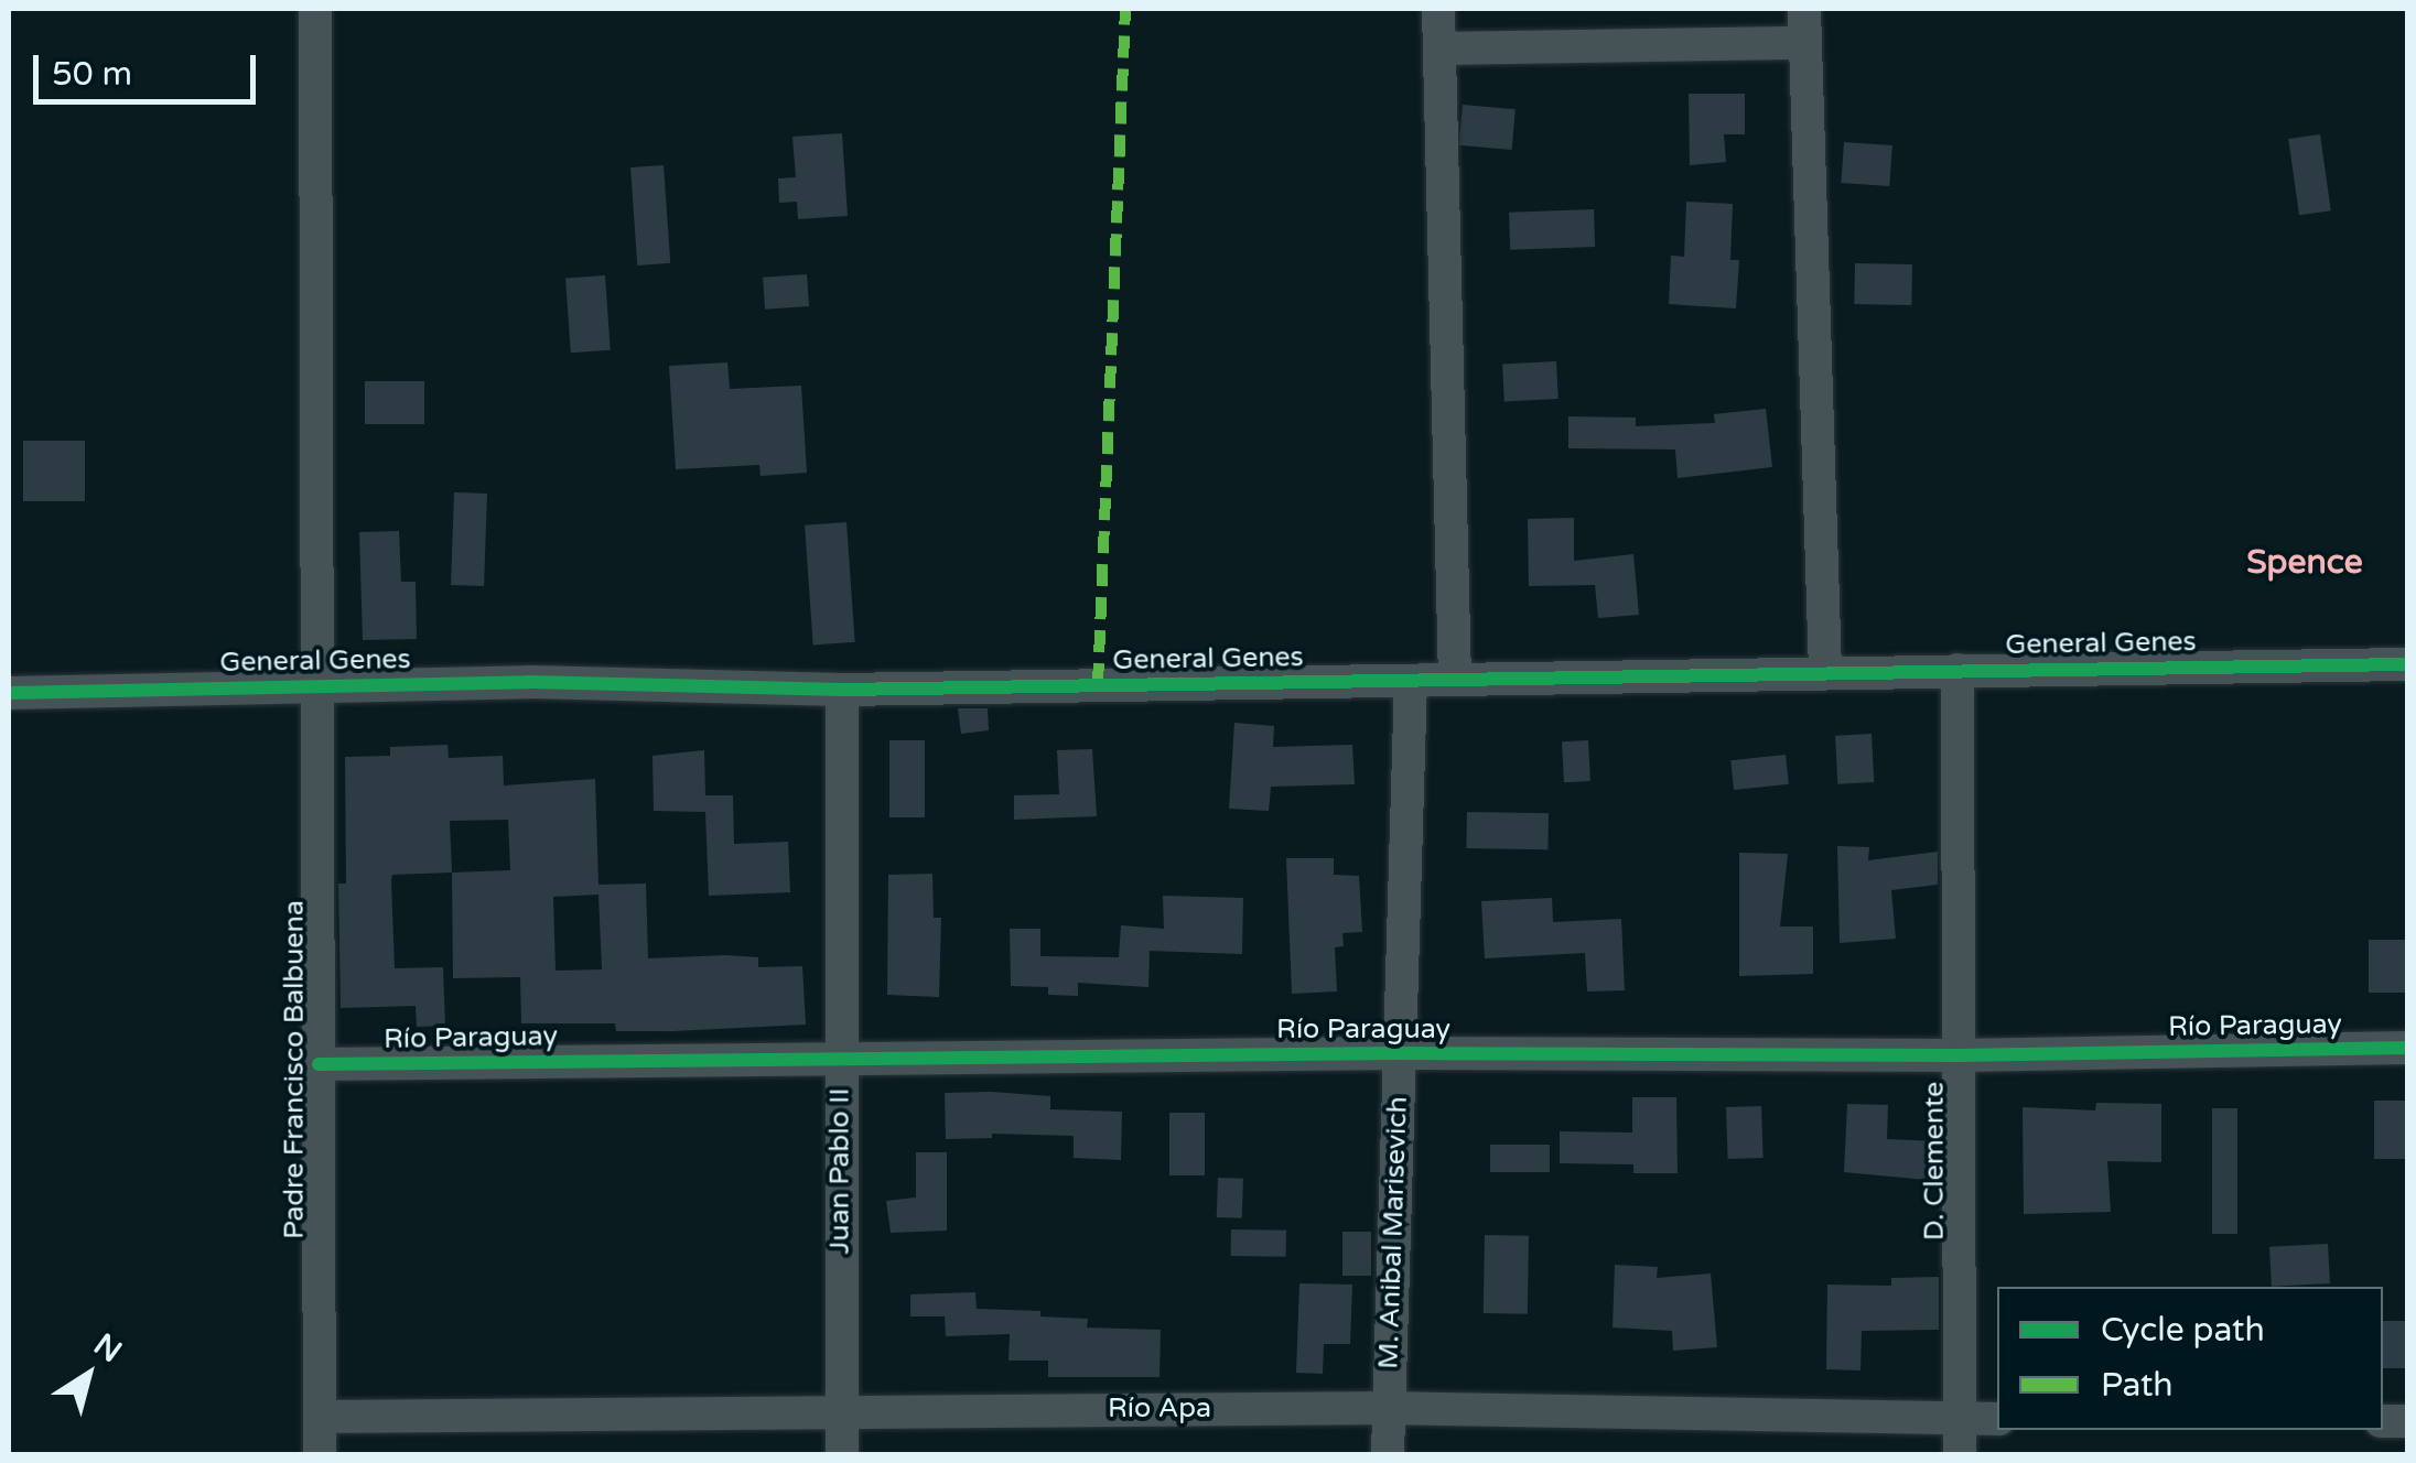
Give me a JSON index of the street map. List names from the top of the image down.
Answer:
{
  "streets": {
    "street": [
      "General Genes",
      "Río Paraguay",
      "Padre Francisco Balbuena",
      "D. Clemente",
      "Juan Pablo II",
      "M. Anibal Marisevich",
      "Río Apa"
    ]
  },
  "crossings": [
    ["General Genes", "Padre Francisco Balbuena"],
    ["General Genes", "D. Clemente"],
    ["General Genes", "Juan Pablo II"],
    ["General Genes", "M. Anibal Marisevich"],
    ["Río Paraguay", "Padre Francisco Balbuena"],
    ["Río Paraguay", "D. Clemente"],
    ["Río Paraguay", "Juan Pablo II"],
    ["Río Paraguay", "M. Anibal Marisevich"],
    ["Padre Francisco Balbuena", "Río Apa"],
    ["D. Clemente", "Río Apa"],
    ["Juan Pablo II", "Río Apa"],
    ["M. Anibal Marisevich", "Río Apa"]
  ],
  "districts": ["Spence"],
  "legend": ["Cycle path", "Path"],
  "scale_bar": "50 m",
  "north": "top right"
}
